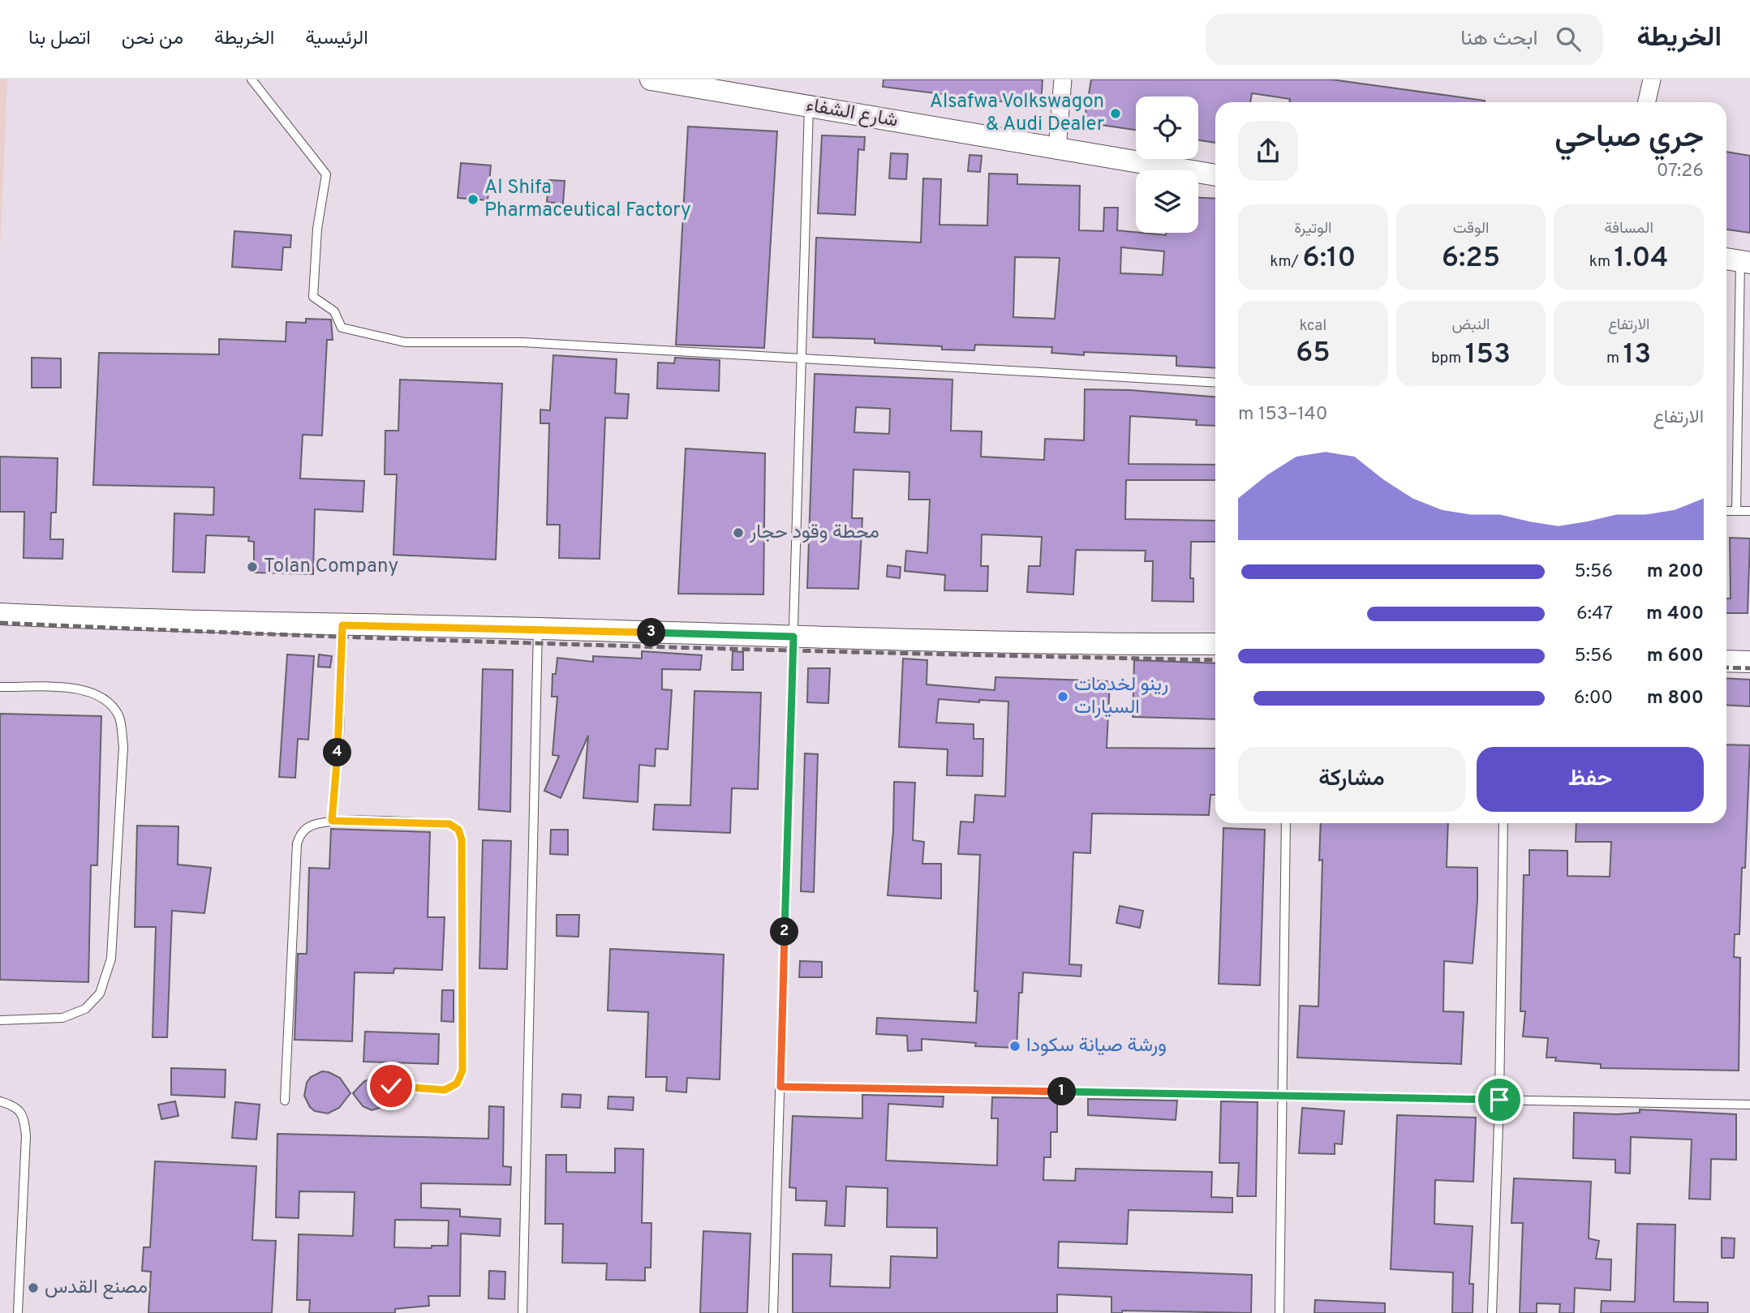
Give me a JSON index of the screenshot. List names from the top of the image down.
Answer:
{
  "streets": {
    "street": ["شارع الشفاء"]
  },
  "places": [
    "Alsafwa Volkswagon & Audi Dealer",
    "Al Shifa Pharmaceutical Factory",
    "محطة وقود حجار",
    "Tolan Company",
    "رينو لخدمات السيارات",
    "ورشة صيانة سكودا",
    "مصنع القدس"
  ],
  "page": {
    "header": "الخريطة",
    "search": "ابحث هنا",
    "nav": [
      "الرئيسية",
      "الخريطة",
      "من نحن",
      "اتصل بنا"
    ],
    "heading": ["جري صباحي", "07:26"],
    "stats": [
      ["المسافة", "1.04 km"],
      ["الوقت", "6:25"],
      ["الوتيرة", "6:10 /km"],
      ["الارتفاع", "13 m"],
      ["النبض", "153 bpm"],
      ["kcal", "65"]
    ],
    "chart": ["الارتفاع", "140–153 m"],
    "list": [
      {
        "name": "200 m",
        "note": "5:56"
      },
      {
        "name": "400 m",
        "note": "6:47"
      },
      {
        "name": "600 m",
        "note": "5:56"
      },
      {
        "name": "800 m",
        "note": "6:00"
      }
    ],
    "pins": [
      "3",
      "4",
      "2",
      "1"
    ],
    "buttons": ["حفظ", "مشاركة"]
  }
}
